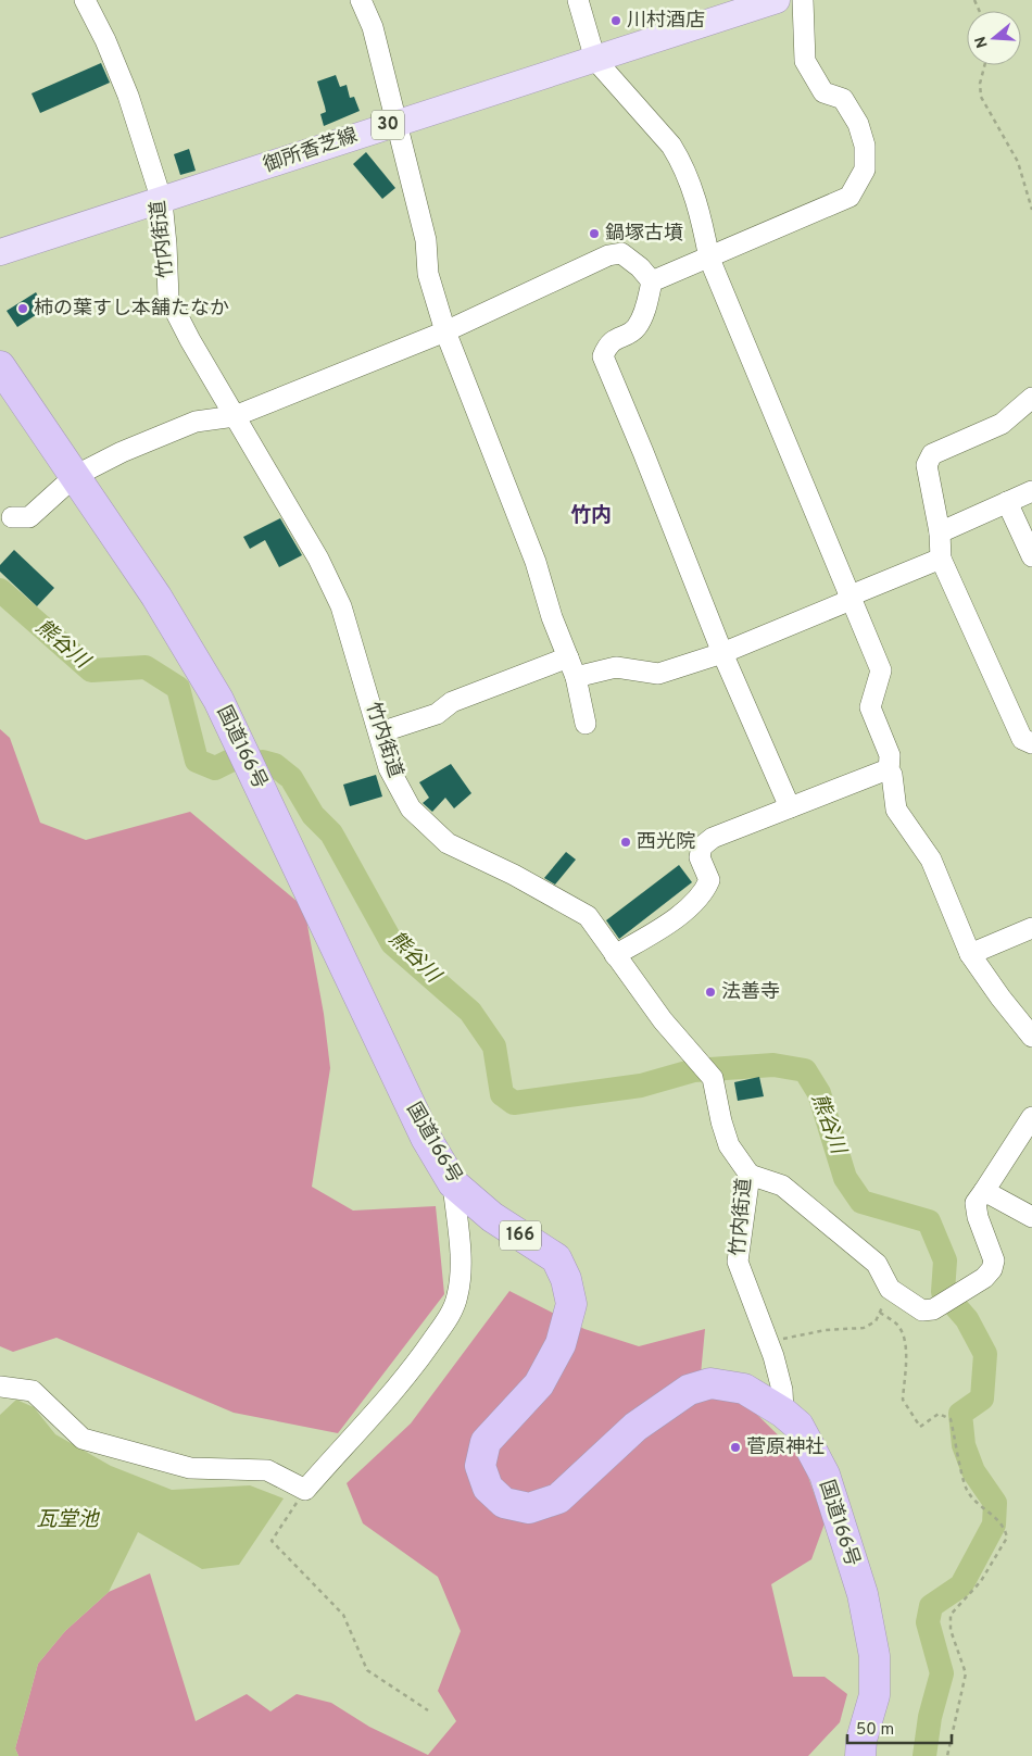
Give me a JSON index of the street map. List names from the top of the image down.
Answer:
{
  "streets": {
    "highway": ["国道166号", "166"],
    "main road": ["30", "御所香芝線"],
    "street": ["竹内街道"]
  },
  "crossings": [
    ["御所香芝線", "竹内街道"],
    ["竹内街道", "国道166号"]
  ],
  "districts": ["竹内"],
  "water": ["熊谷川", "瓦堂池"],
  "places": [
    "川村酒店",
    "鍋塚古墳",
    "柿の葉すし本舗たなか",
    "西光院",
    "法善寺",
    "菅原神社"
  ],
  "scale_bar": "50 m",
  "north": "left"
}
